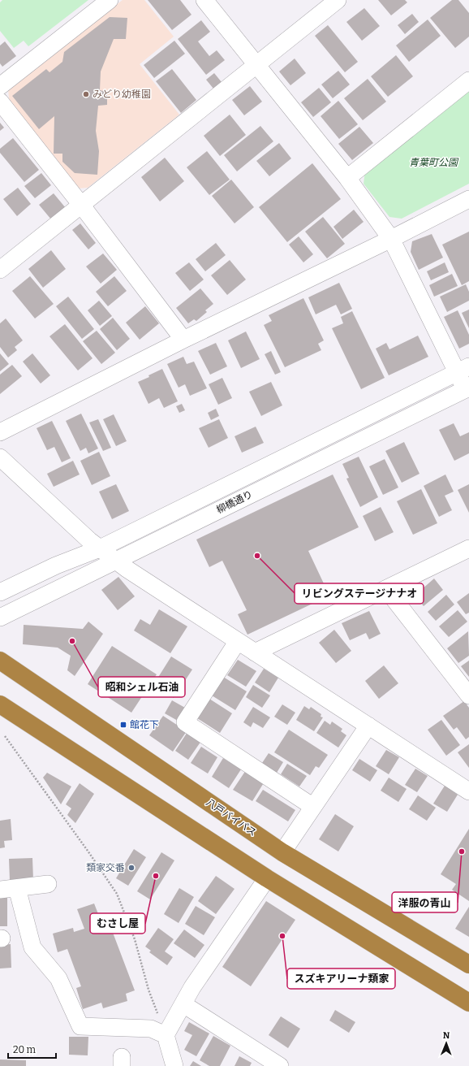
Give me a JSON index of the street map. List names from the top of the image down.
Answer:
{
  "streets": {
    "highway": ["八戸バイパス"],
    "street": ["柳橋通り"]
  },
  "parks": ["青葉町公園"],
  "places": {
    "other": [
      "みどり幼稚園",
      "リビングステージナナオ",
      "昭和シェル石油",
      "洋服の青山",
      "類家交番",
      "むさし屋",
      "スズキアリーナ類家"
    ],
    "transit": ["館花下"]
  },
  "scale_bar": "20 m",
  "north": "top"
}
